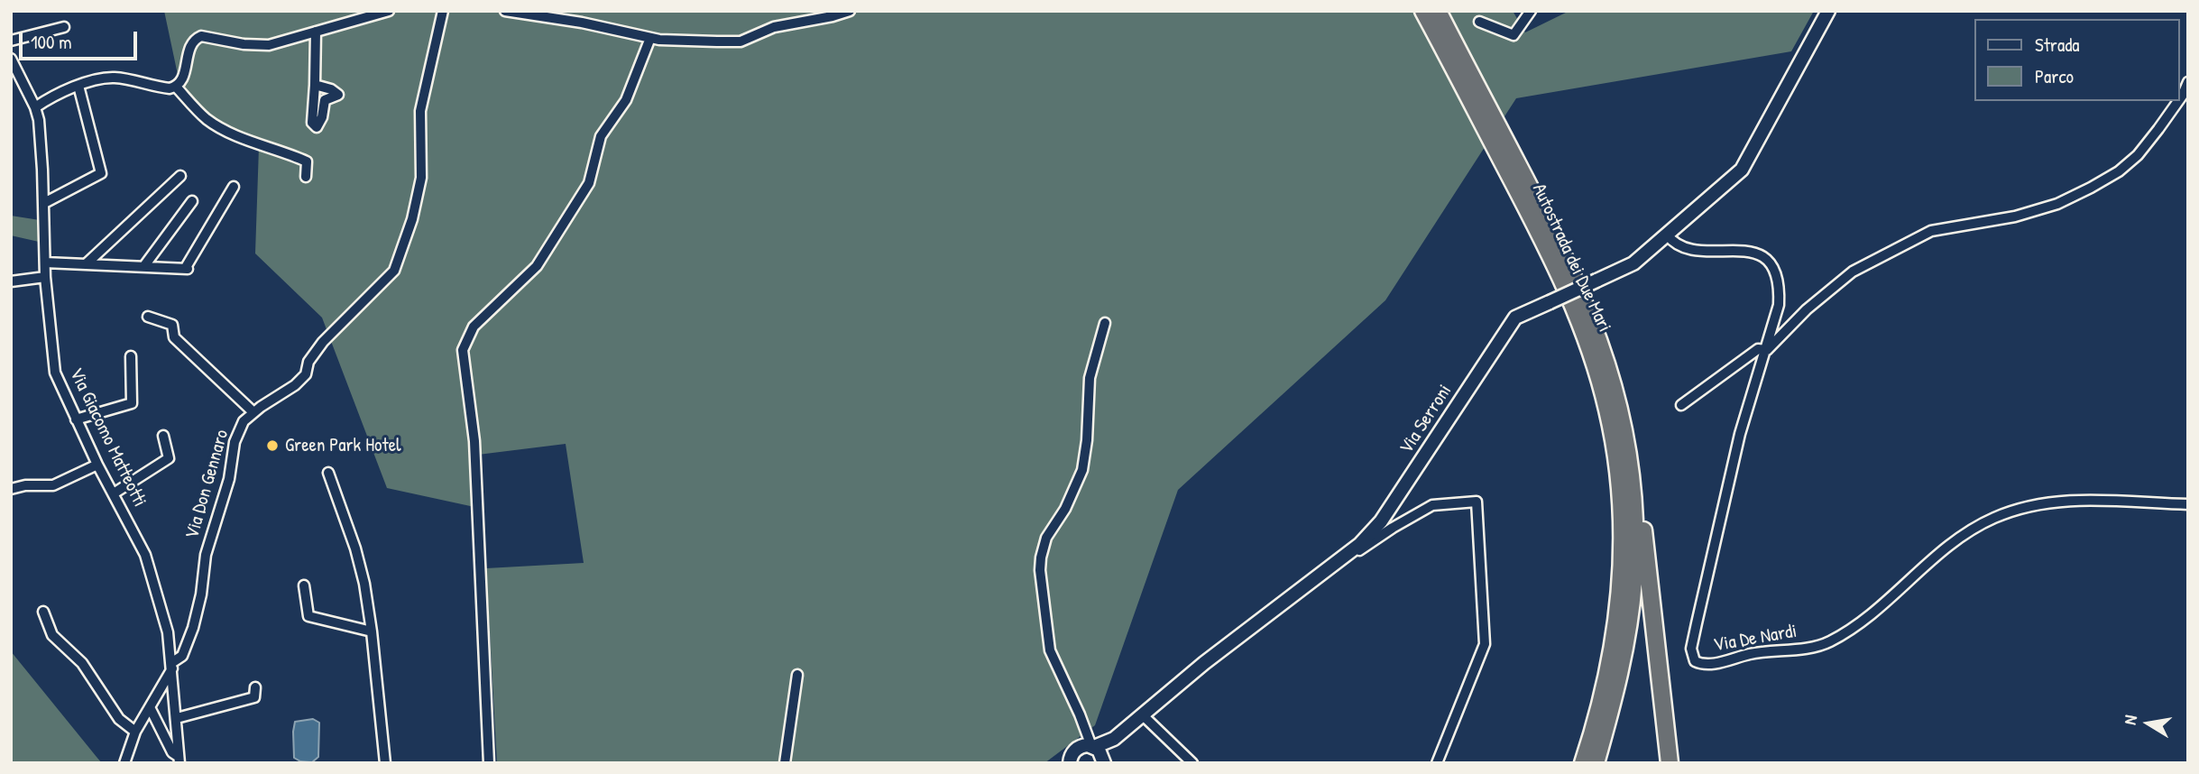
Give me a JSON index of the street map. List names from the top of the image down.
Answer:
{
  "streets": {
    "highway": ["Autostrada dei Due Mari"],
    "main road": ["Via Serroni"],
    "street": ["Via Giacomo Matteotti", "Via Don Gennaro", "Via De Nardi"]
  },
  "crossings": [
    ["Via Serroni", "Via De Nardi"],
    ["Via Giacomo Matteotti", "Via Don Gennaro"]
  ],
  "places": ["Green Park Hotel"],
  "legend": ["Strada", "Parco"],
  "scale_bar": "100 m",
  "north": "left"
}
